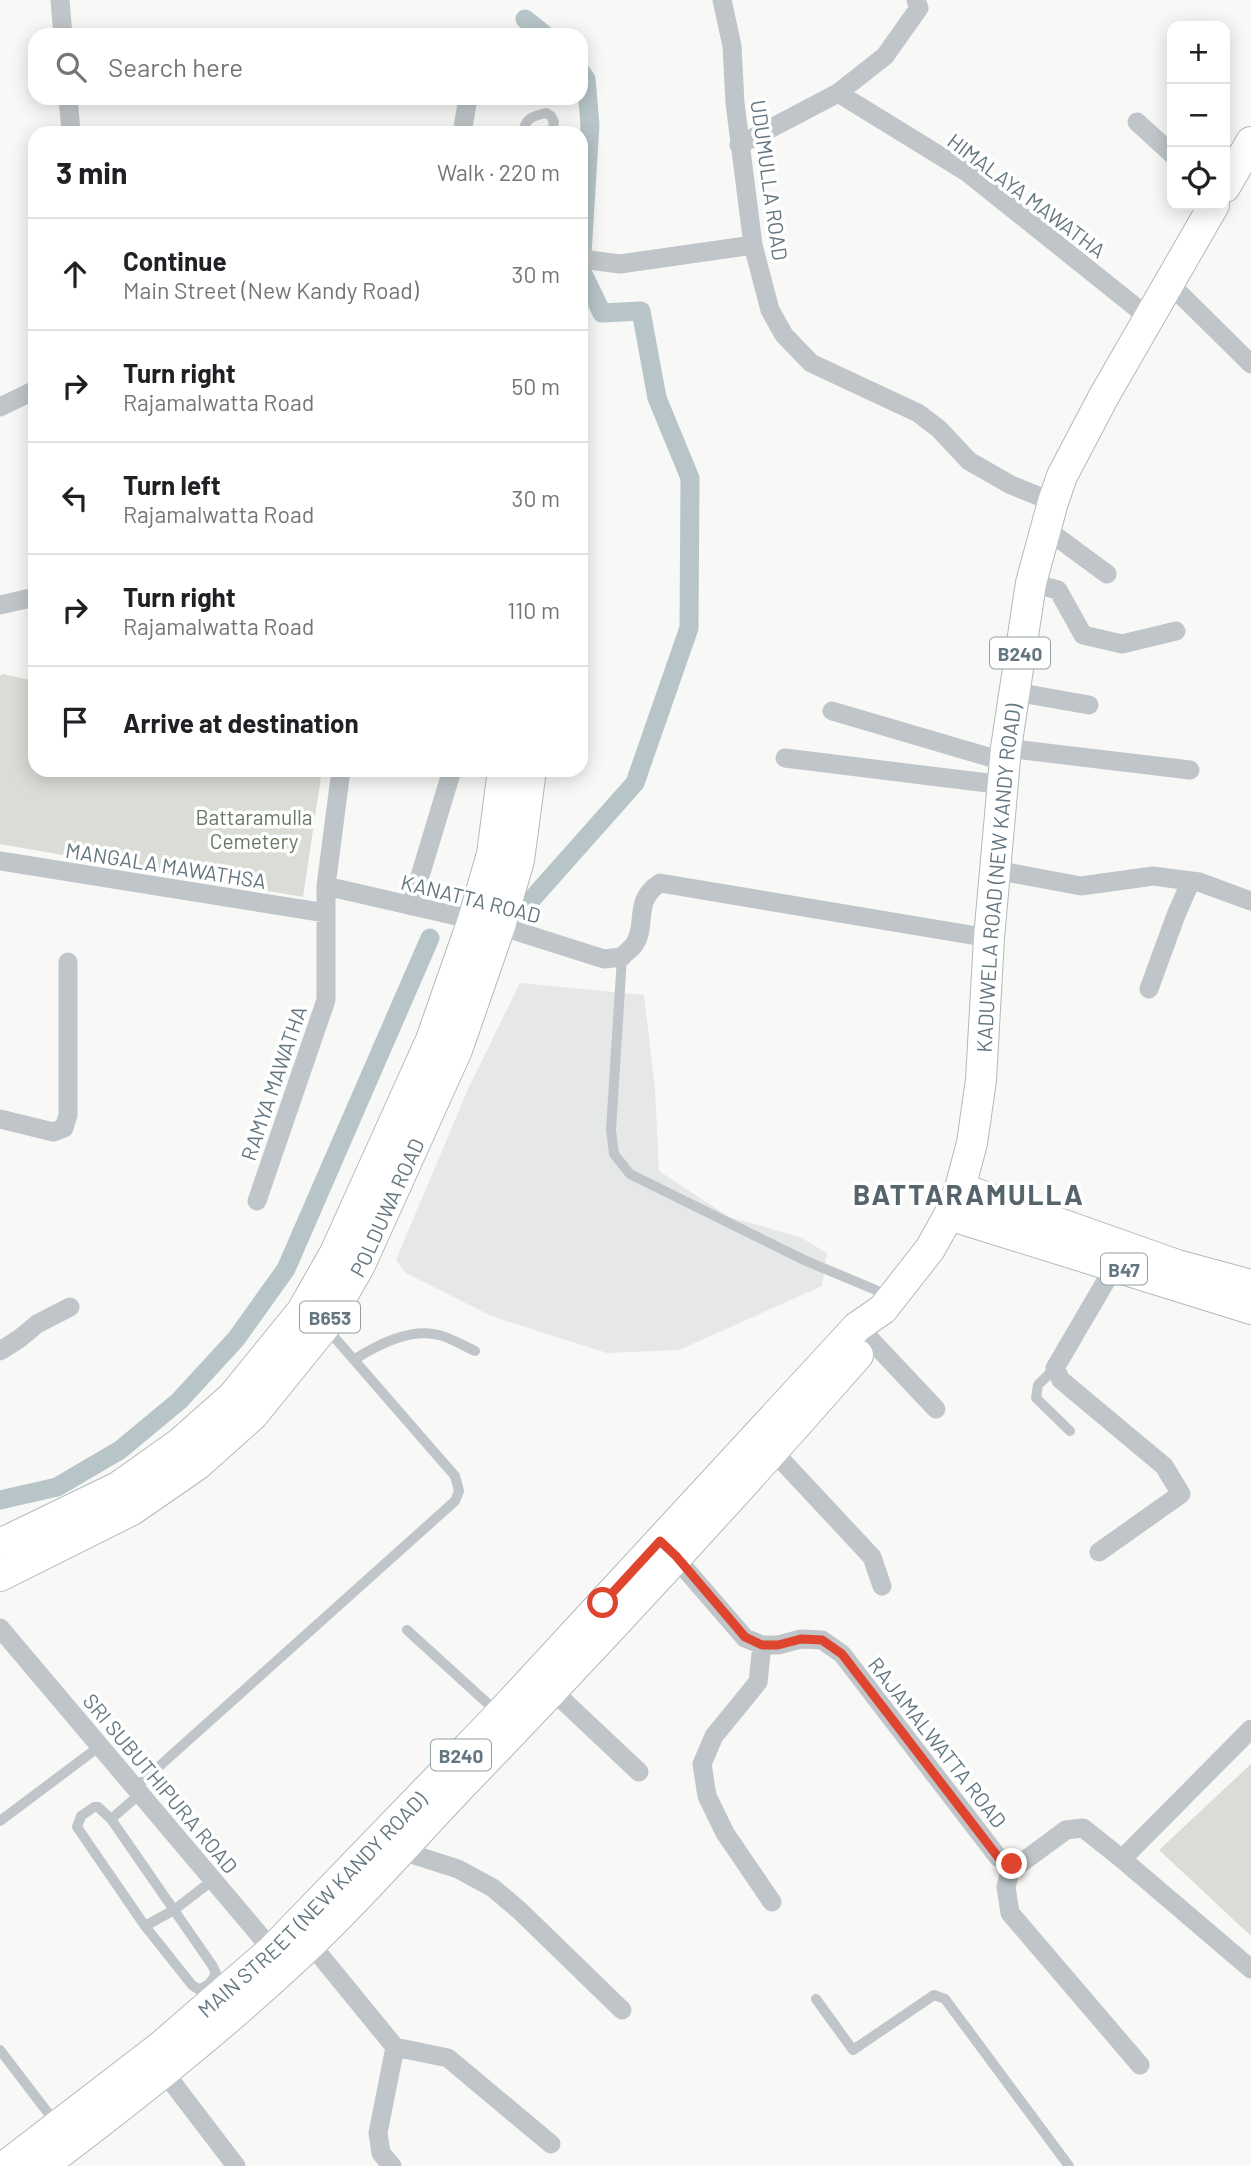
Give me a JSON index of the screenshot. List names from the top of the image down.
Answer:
{
  "streets": {
    "main road": [
      "B240",
      "KADUWELA ROAD (NEW KANDY ROAD)",
      "POLDUWA ROAD",
      "B47",
      "B653",
      "MAIN STREET (NEW KANDY ROAD)"
    ],
    "street": [
      "UDUMULLA ROAD",
      "HIMALAYA MAWATHA",
      "MANGALA MAWATHSA",
      "KANATTA ROAD",
      "RAMYA MAWATHA",
      "RAJAMALWATTA ROAD",
      "SRI SUBUTHIPURA ROAD"
    ]
  },
  "crossings": [
    ["UDUMULLA ROAD", "KADUWELA ROAD (NEW KANDY ROAD)"],
    ["HIMALAYA MAWATHA", "KADUWELA ROAD (NEW KANDY ROAD)"],
    ["MANGALA MAWATHSA", "RAMYA MAWATHA"],
    ["KADUWELA ROAD (NEW KANDY ROAD)", "B47"],
    ["KADUWELA ROAD (NEW KANDY ROAD)", "MAIN STREET (NEW KANDY ROAD)"],
    ["KANATTA ROAD", "RAMYA MAWATHA"],
    ["KANATTA ROAD", "POLDUWA ROAD"],
    ["B47", "MAIN STREET (NEW KANDY ROAD)"],
    ["SRI SUBUTHIPURA ROAD", "MAIN STREET (NEW KANDY ROAD)"]
  ],
  "districts": ["BATTARAMULLA"],
  "parks": ["Battaramulla Cemetery"],
  "page": {
    "map_buttons": ["+", "−"],
    "search": "Search here",
    "heading": ["3 min", "Walk · 220 m"],
    "list": [
      ["Continue", "Main Street (New Kandy Road)", "30 m"],
      ["Turn right", "Rajamalwatta Road", "50 m"],
      ["Turn left", "Rajamalwatta Road", "30 m"],
      ["Turn right", "Rajamalwatta Road", "110 m"],
      "Arrive at destination"
    ]
  }
}
